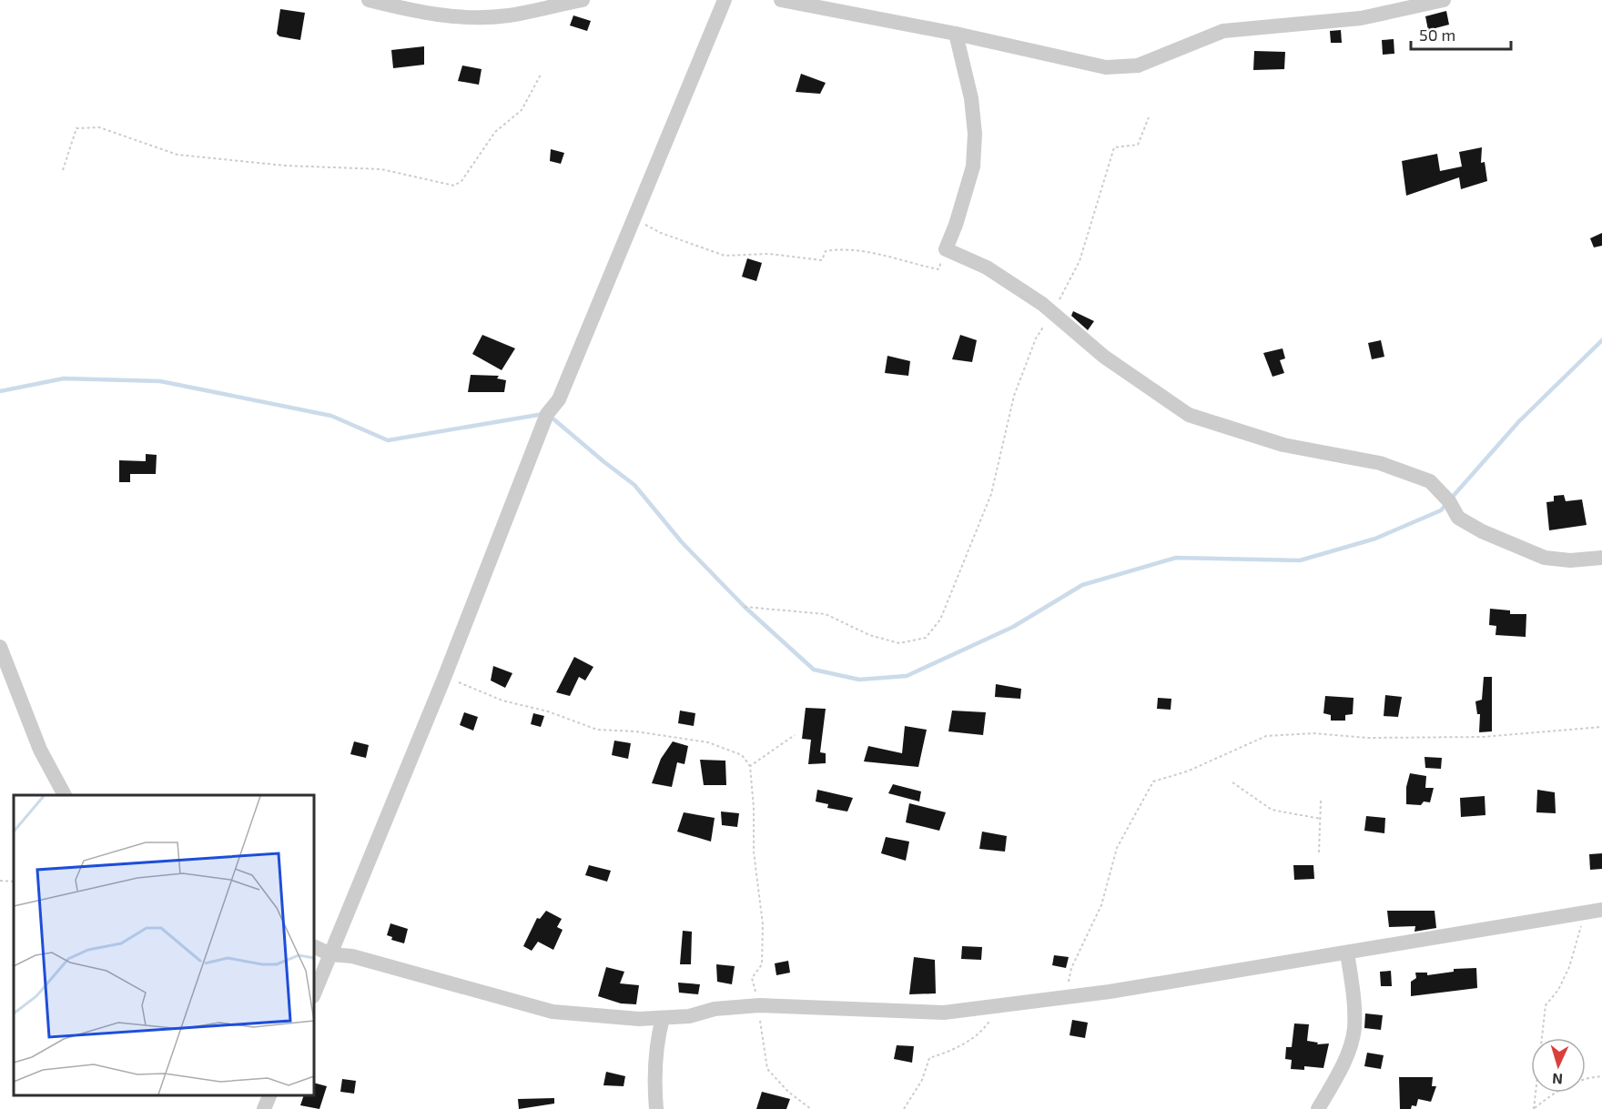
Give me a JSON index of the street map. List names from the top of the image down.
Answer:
{
  "scale_bar": "50 m",
  "north": "bottom"
}
